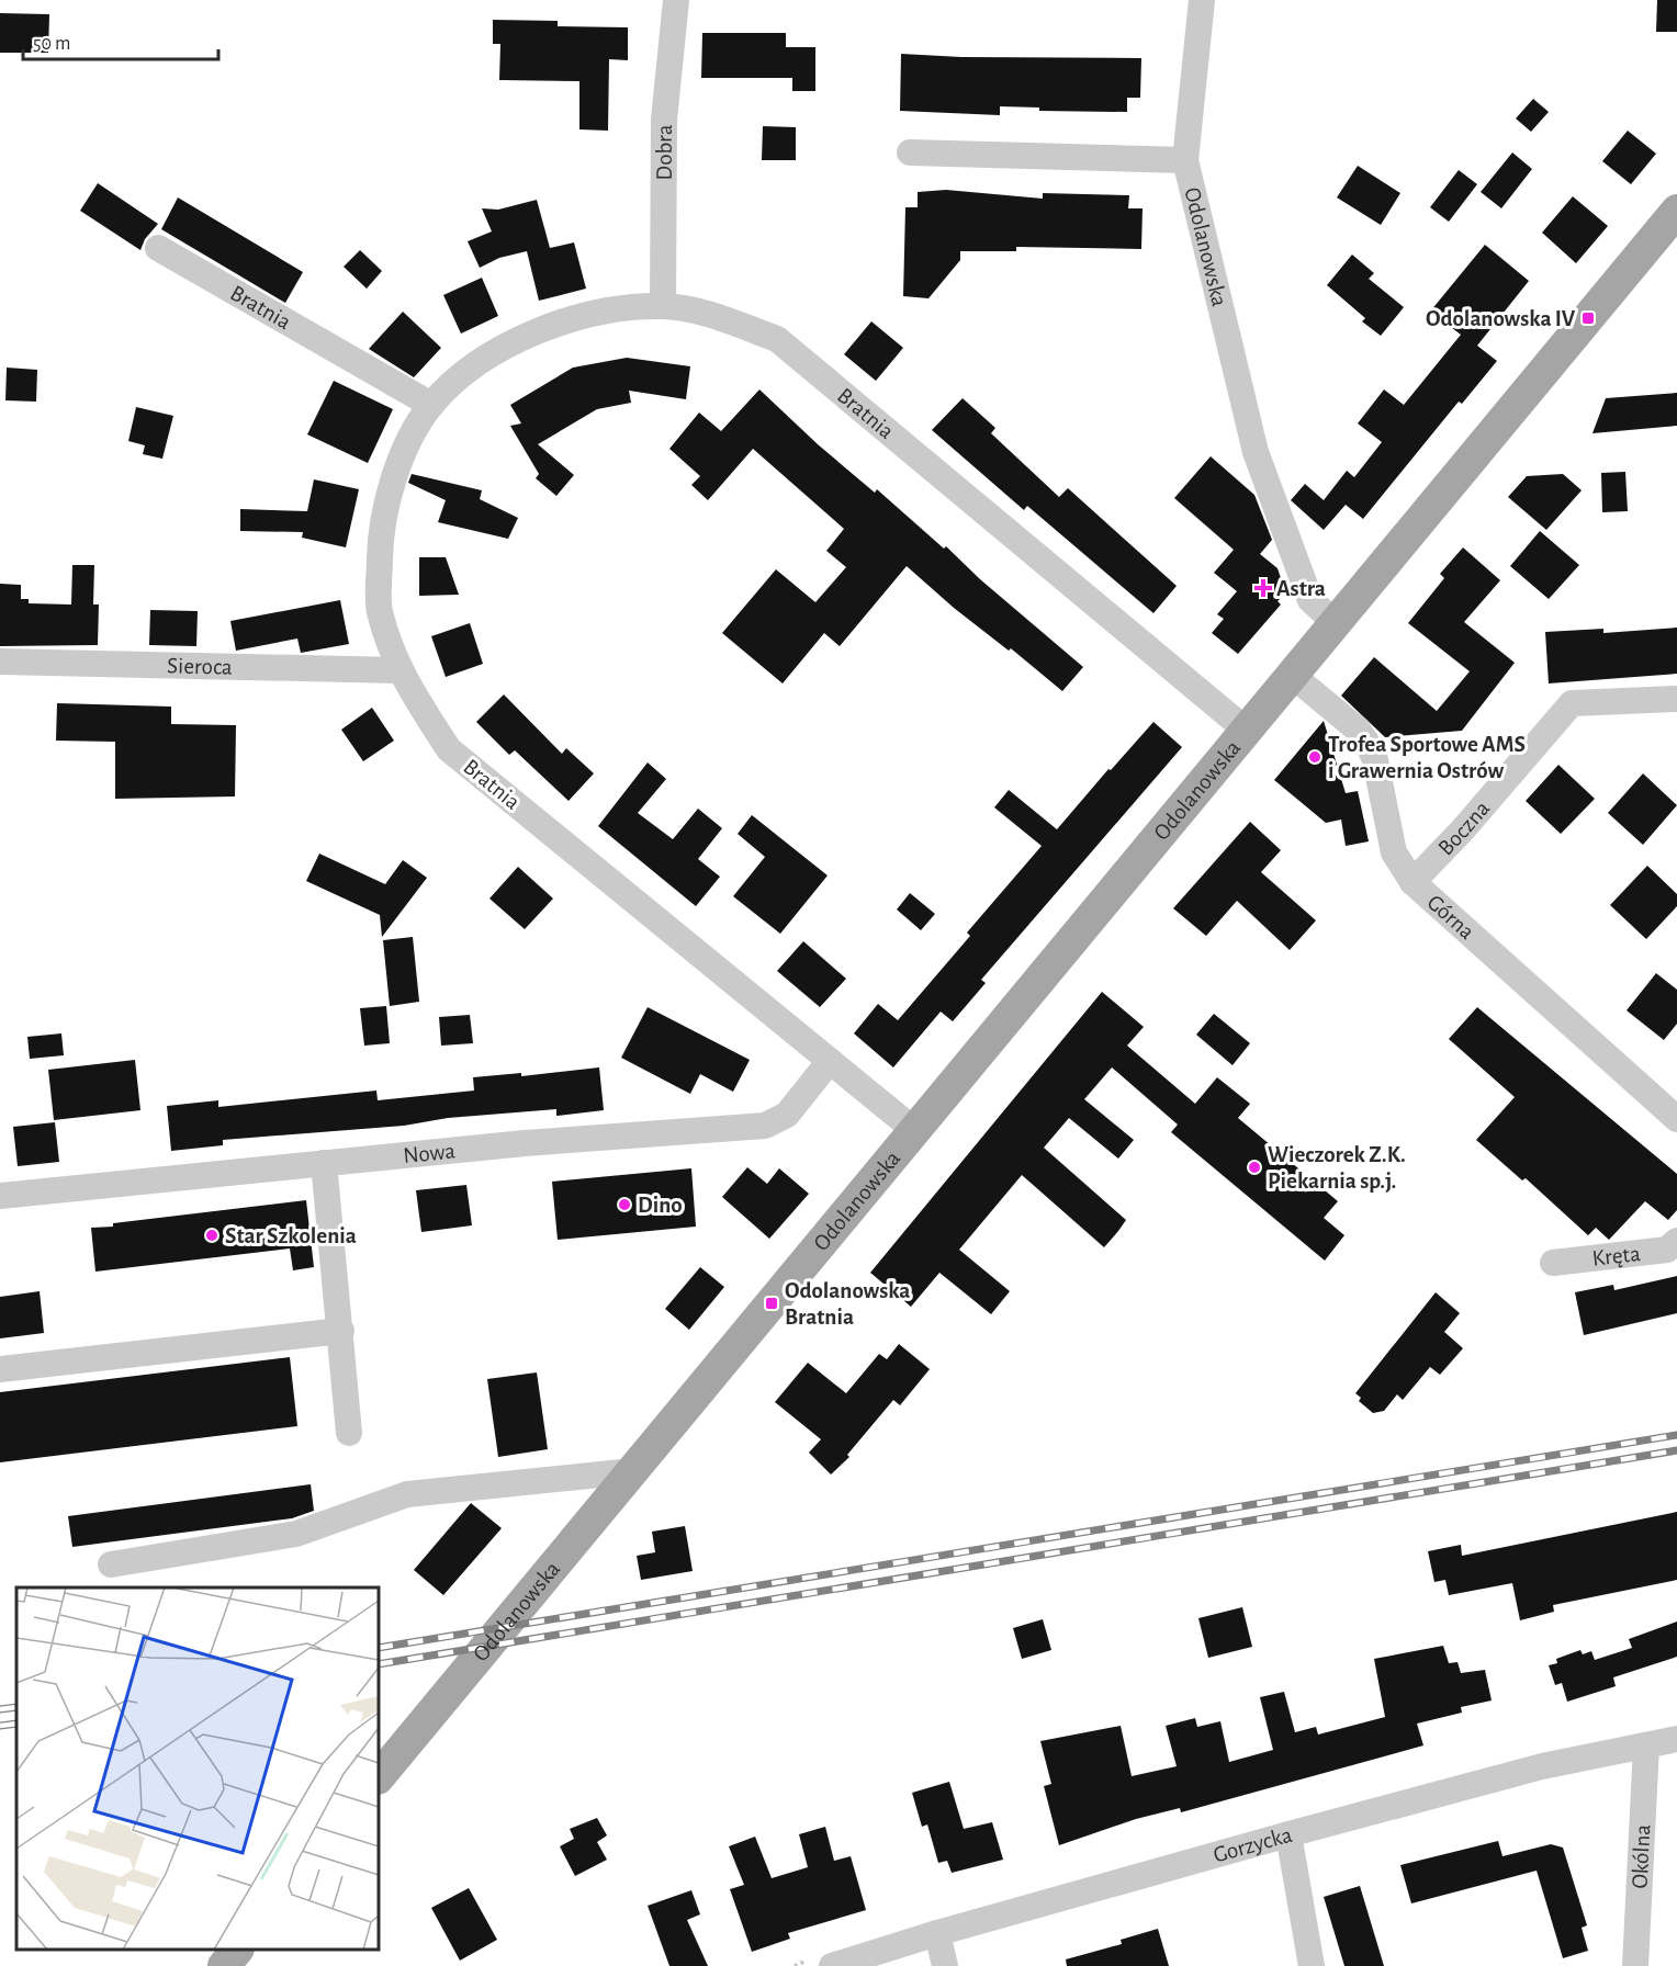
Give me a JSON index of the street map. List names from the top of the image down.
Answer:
{
  "streets": {
    "main road": ["Odolanowska"],
    "street": [
      "Dobra",
      "Bratnia",
      "Sieroca",
      "Boczna",
      "Górna",
      "Nowa",
      "Kręta",
      "Gorzycka",
      "Okólna"
    ]
  },
  "crossings": [
    ["Dobra", "Bratnia"],
    ["Odolanowska", "Bratnia"],
    ["Odolanowska", "Górna"],
    ["Bratnia", "Sieroca"],
    ["Bratnia", "Nowa"],
    ["Boczna", "Górna"],
    ["Gorzycka", "Okólna"]
  ],
  "places": {
    "transit": ["Odolanowska IV", "Odolanowska Bratnia"],
    "health": ["Astra"],
    "other": [
      "Trofea Sportowe AMS i Grawernia Ostrów",
      "Wieczorek Z.K. Piekarnia sp.j.",
      "Dino",
      "Star Szkolenia"
    ]
  },
  "scale_bar": "50 m"
}
